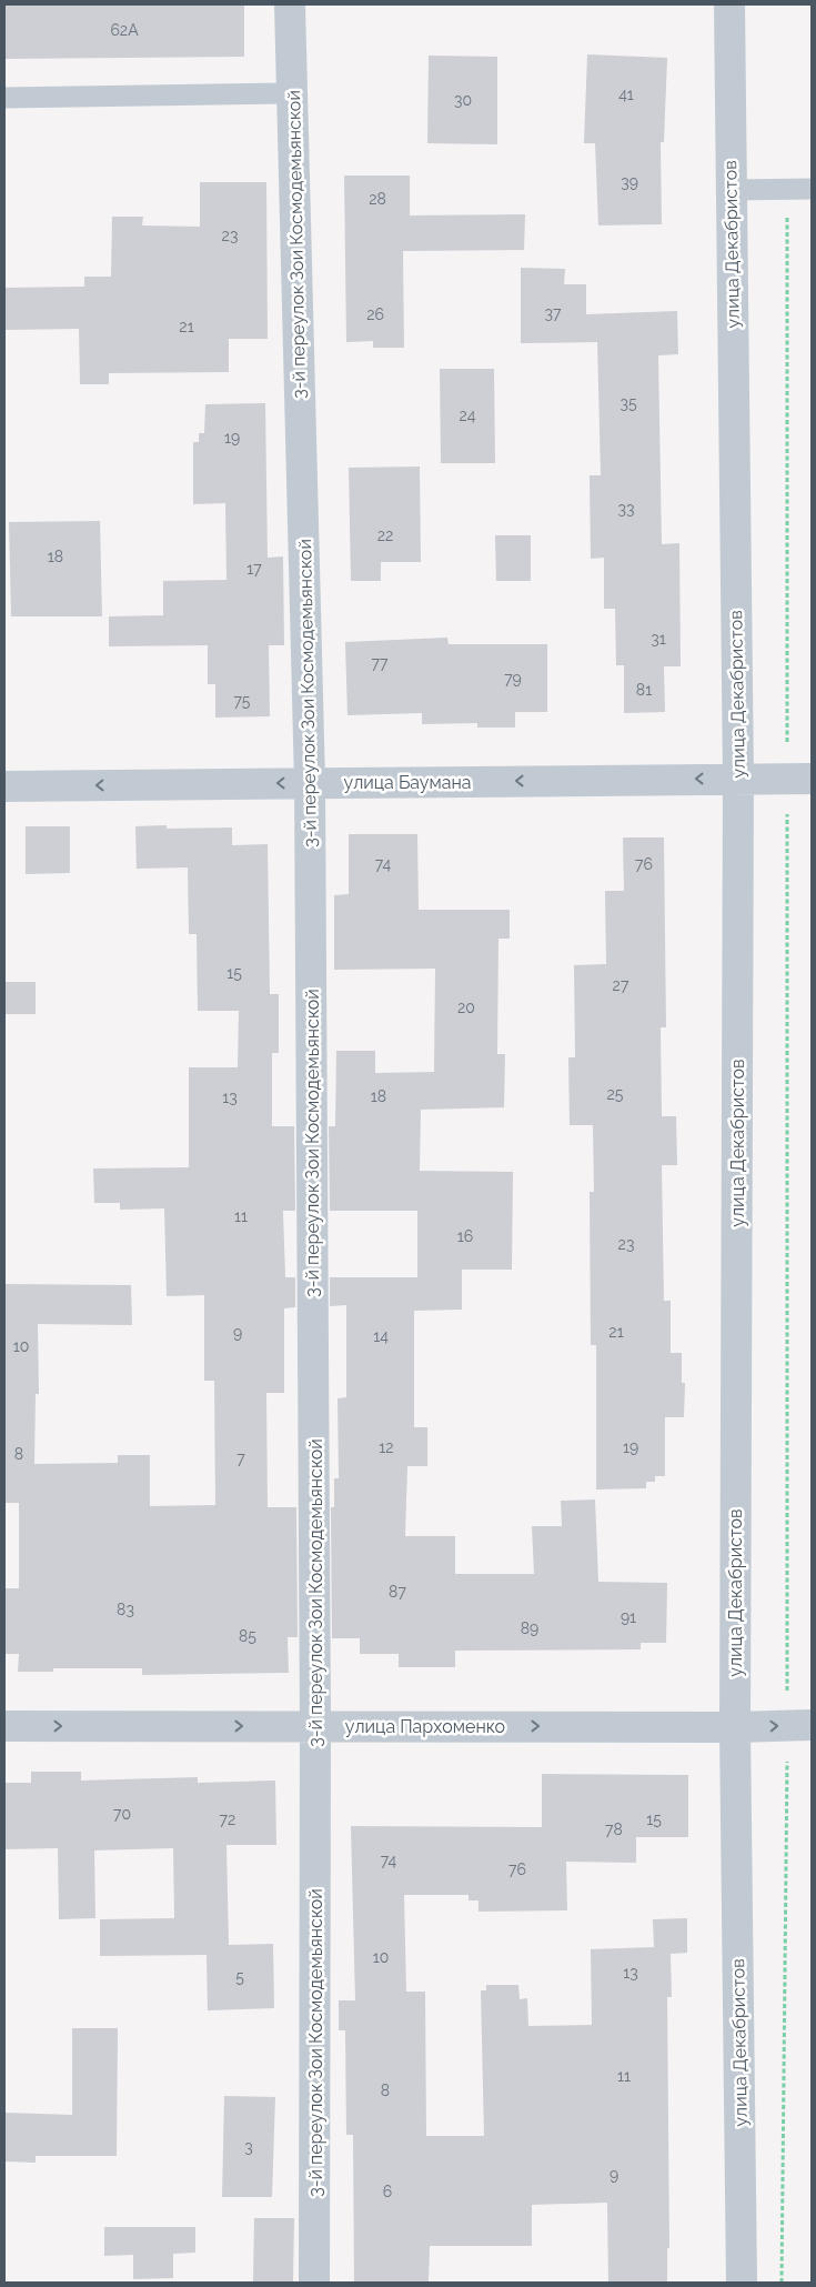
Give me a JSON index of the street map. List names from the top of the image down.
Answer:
{
  "streets": {
    "street": [
      "3-й переулок Зои Космодемьянской",
      "улица Декабристов",
      "улица Баумана",
      "улица Пархоменко"
    ]
  },
  "crossings": [
    ["3-й переулок Зои Космодемьянской", "улица Баумана"],
    ["3-й переулок Зои Космодемьянской", "улица Пархоменко"],
    ["улица Декабристов", "улица Баумана"],
    ["улица Декабристов", "улица Пархоменко"]
  ],
  "one_way": ["улица Баумана", "улица Пархоменко"],
  "house_numbers": [
    "62А",
    "41",
    "30",
    "39",
    "28",
    "23",
    "37",
    "26",
    "21",
    "35",
    "24",
    "19",
    "33",
    "22",
    "18",
    "17",
    "31",
    "77",
    "79",
    "81",
    "75",
    "74",
    "76",
    "15",
    "27",
    "20",
    "25",
    "18",
    "13",
    "11",
    "16",
    "23",
    "21",
    "9",
    "14",
    "10",
    "12",
    "19",
    "8",
    "7",
    "87",
    "83",
    "91",
    "89",
    "85",
    "70",
    "72",
    "15",
    "78",
    "74",
    "76",
    "10",
    "13",
    "5",
    "11",
    "8",
    "3",
    "9",
    "6"
  ]
}
